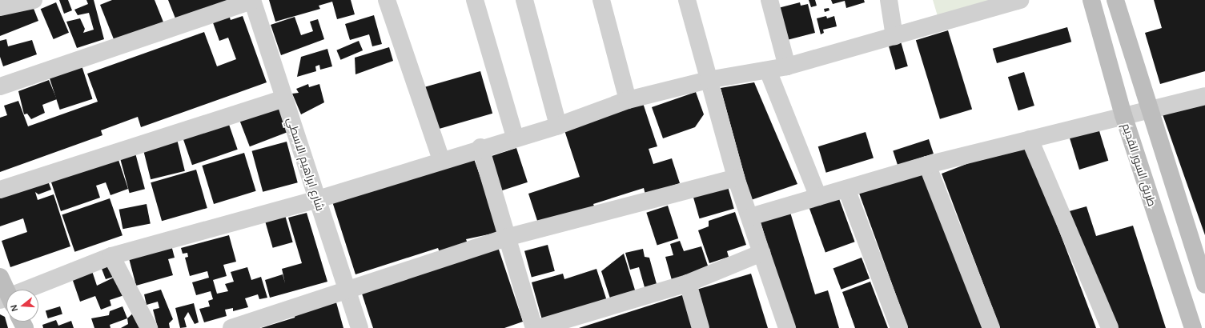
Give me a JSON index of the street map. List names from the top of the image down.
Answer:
{
  "streets": {
    "main road": ["طريق السور القديم"],
    "street": ["شارع ابراهيم الاسطي"]
  },
  "north": "left"
}
